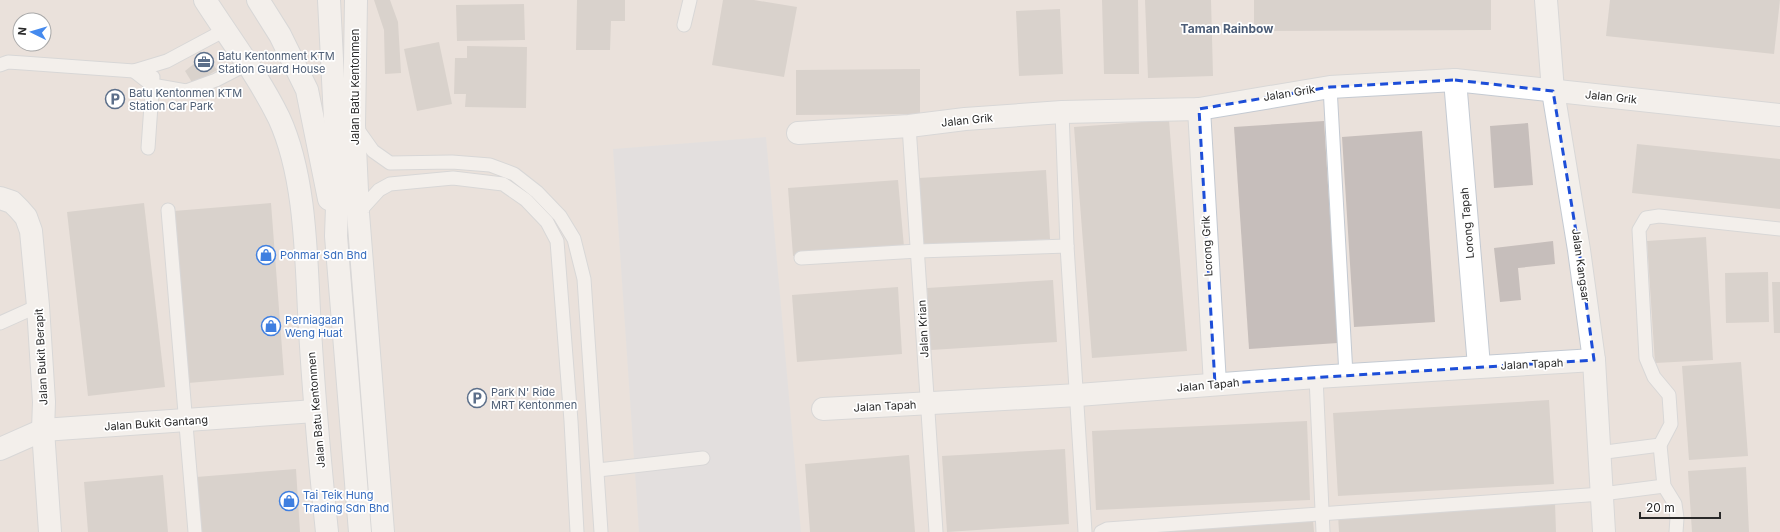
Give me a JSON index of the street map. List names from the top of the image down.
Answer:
{
  "streets": {
    "street": [
      "Jalan Batu Kentonmen",
      "Jalan Grik",
      "Lorong Tapah",
      "Lorong Grik",
      "Jalan Kangsar",
      "Jalan Bukit Berapit",
      "Jalan Tapah",
      "Jalan Bukit Gantang"
    ],
    "lane": ["Jalan Krian"]
  },
  "crossings": [
    ["Jalan Batu Kentonmen", "Jalan Bukit Gantang"],
    ["Jalan Grik", "Lorong Tapah"],
    ["Jalan Grik", "Lorong Grik"],
    ["Jalan Grik", "Jalan Kangsar"],
    ["Jalan Grik", "Jalan Krian"],
    ["Lorong Tapah", "Jalan Tapah"],
    ["Lorong Grik", "Jalan Tapah"],
    ["Jalan Kangsar", "Jalan Tapah"],
    ["Jalan Krian", "Jalan Tapah"],
    ["Jalan Bukit Berapit", "Jalan Bukit Gantang"]
  ],
  "districts": ["Taman Rainbow"],
  "places": {
    "office": ["Batu Kentonment KTM Station Guard House"],
    "parking": ["Batu Kentonmen KTM Station Car Park", "Park N' Ride MRT Kentonmen"],
    "shop": ["Pohmar Sdn Bhd", "Perniagaan Weng Huat", "Tai Teik Hung Trading Sdn Bhd"]
  },
  "scale_bar": "20 m",
  "north": "left"
}
